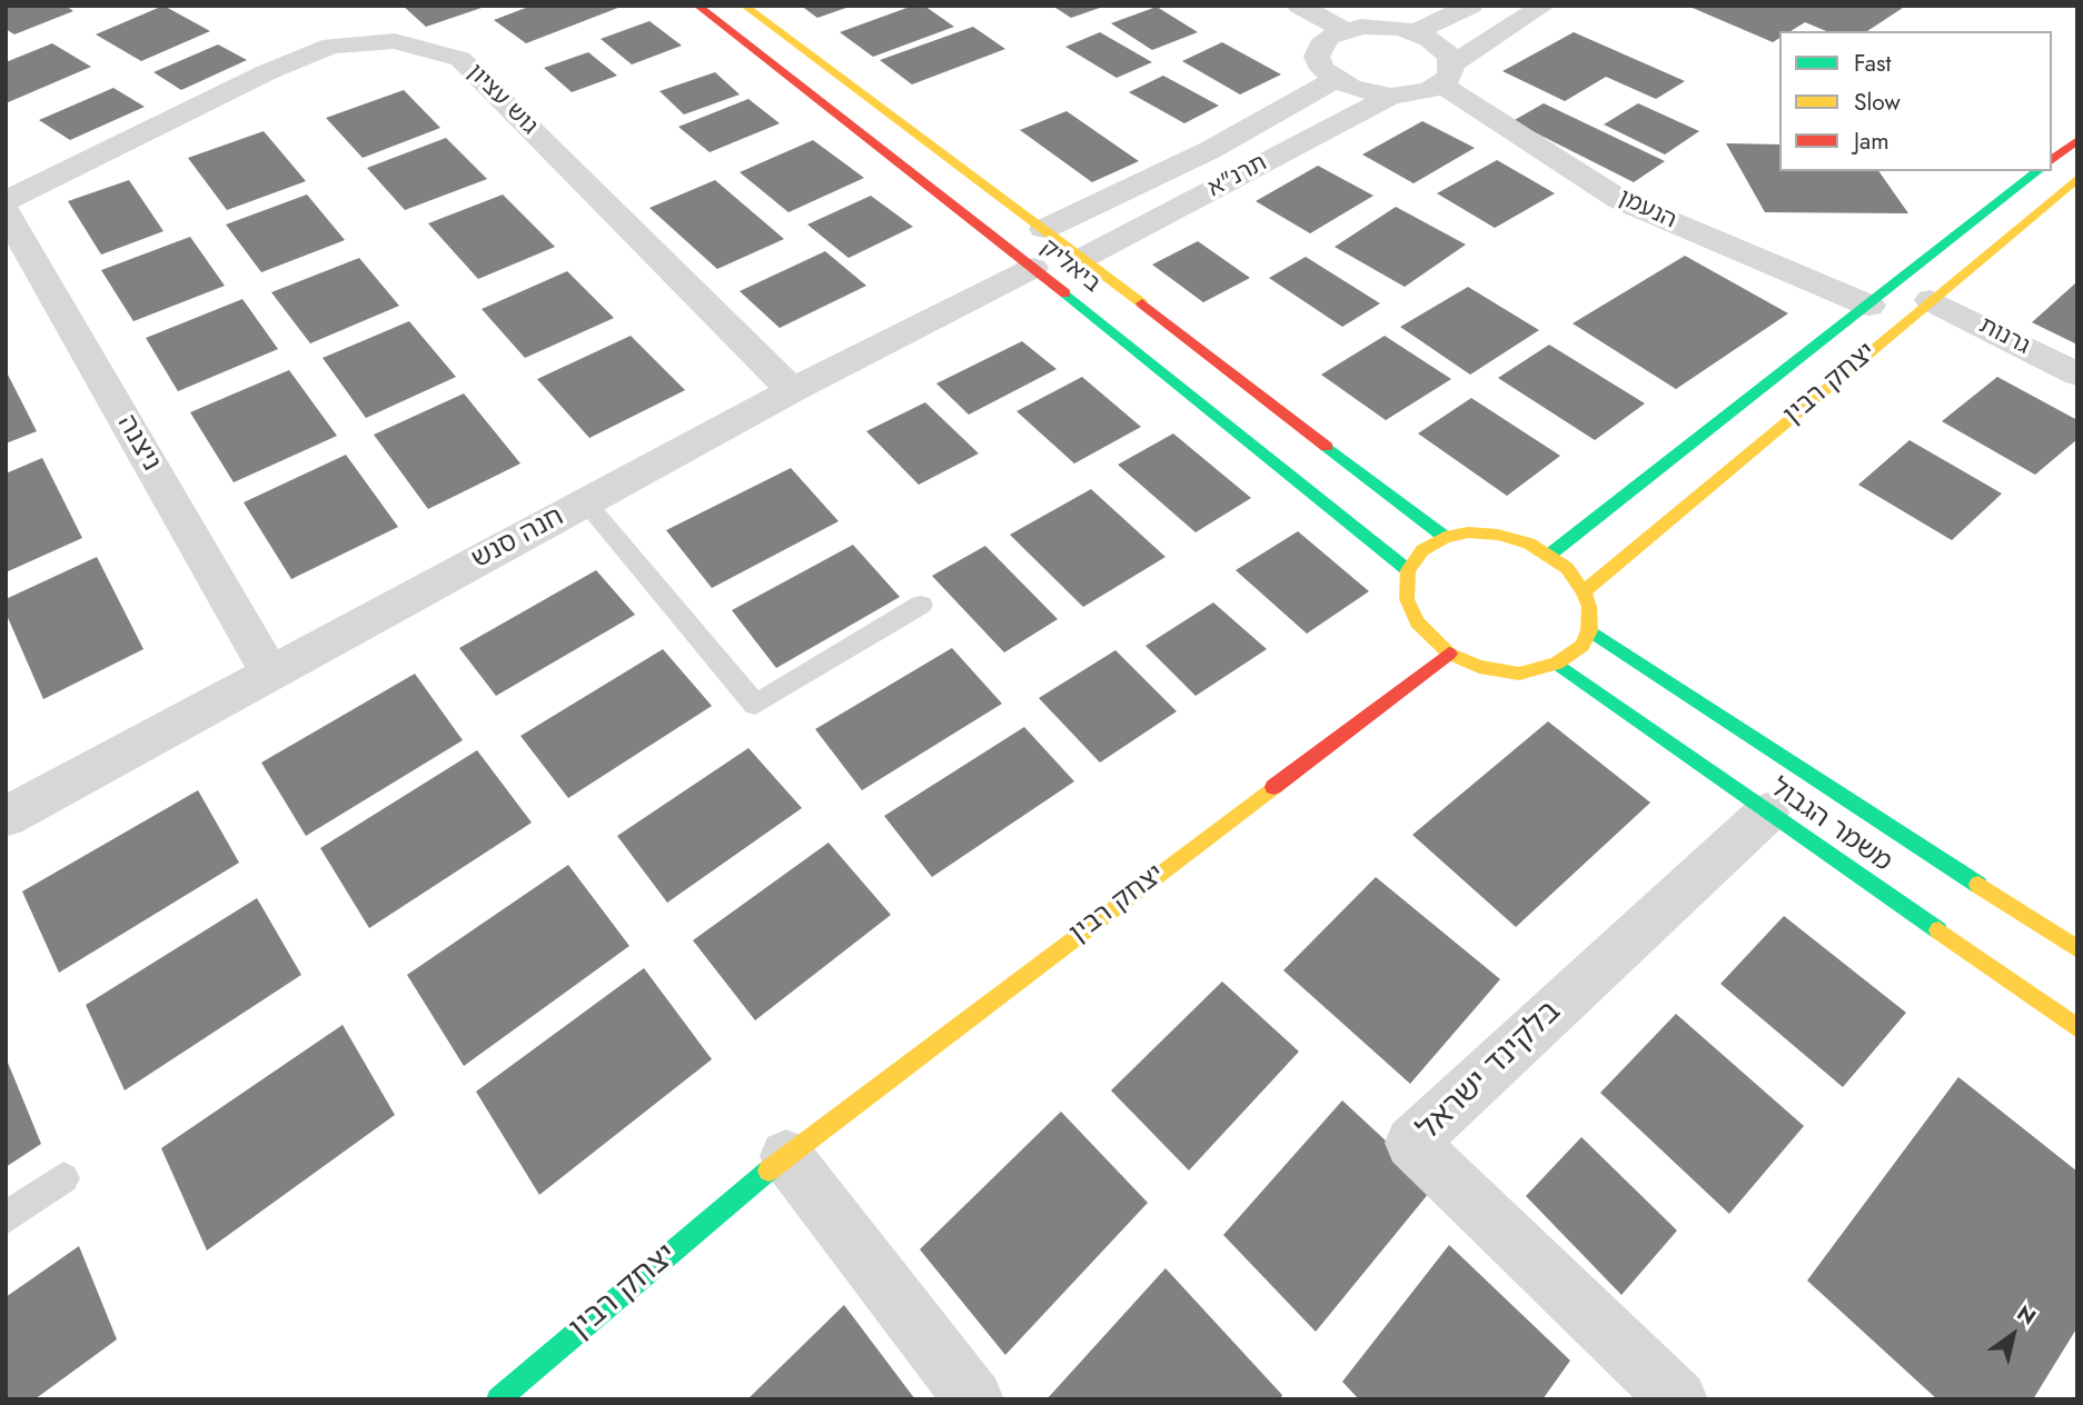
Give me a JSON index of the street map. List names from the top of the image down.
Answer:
{
  "streets": {
    "main road": ["ביאליק", "יצחק רבין", "משמר הגבול"],
    "street": [
      "גוש עציון",
      "תרנ\"א",
      "הנעמן",
      "גרנות",
      "ניצנה",
      "חנה סנש",
      "בלקינד ישראל"
    ]
  },
  "crossings": [
    ["גוש עציון", "חנה סנש"],
    ["תרנ\"א", "ביאליק"],
    ["הנעמן", "יצחק רבין"],
    ["ביאליק", "יצחק רבין"],
    ["ביאליק", "חנה סנש"],
    ["ביאליק", "משמר הגבול"],
    ["גרנות", "יצחק רבין"],
    ["יצחק רבין", "משמר הגבול"],
    ["ניצנה", "חנה סנש"],
    ["משמר הגבול", "בלקינד ישראל"]
  ],
  "legend": ["Fast", "Slow", "Jam"],
  "north": "top right"
}
